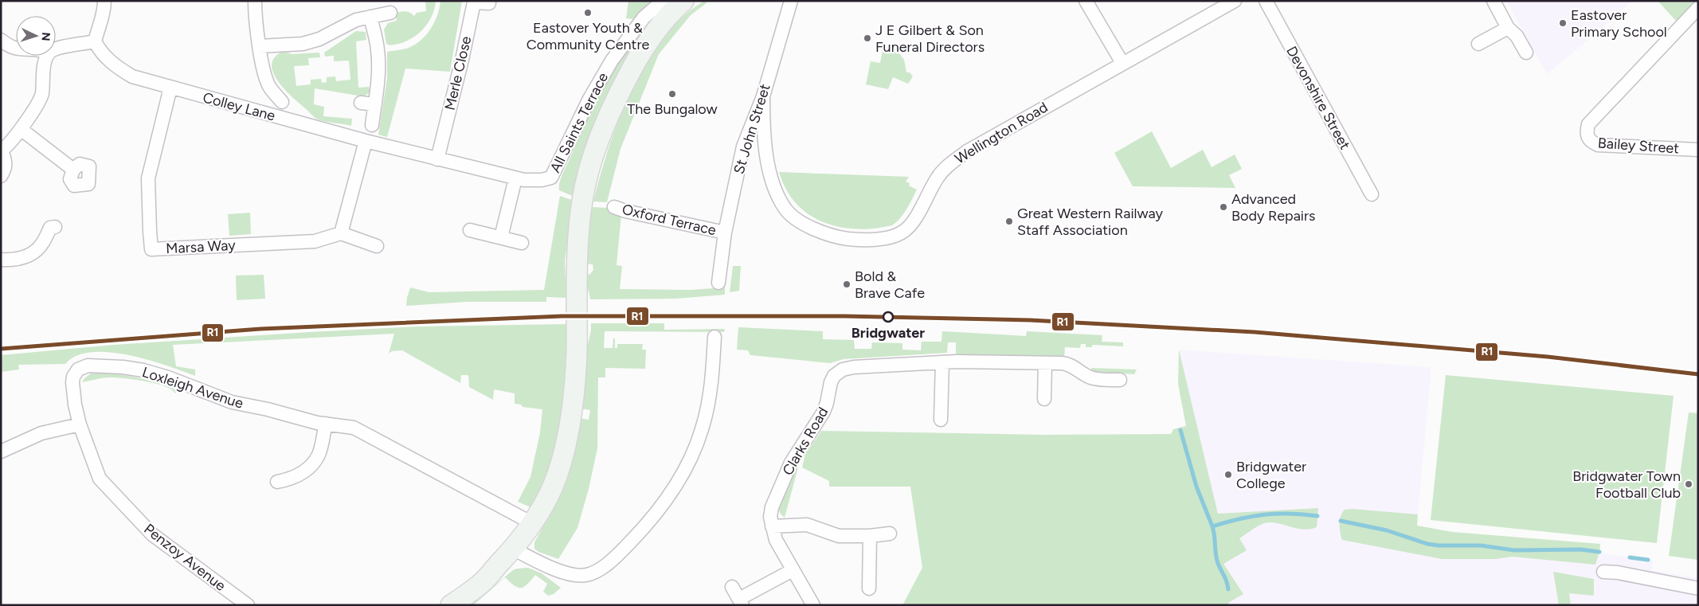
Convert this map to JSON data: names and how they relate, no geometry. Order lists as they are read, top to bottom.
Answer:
{
  "streets": {
    "street": [
      "Merle Close",
      "Devonshire Street",
      "Colley Lane",
      "All Saints Terrace",
      "St John Street",
      "Wellington Road",
      "Bailey Street",
      "Oxford Terrace",
      "Marsa Way",
      "Loxleigh Avenue",
      "Clarks Road",
      "Penzoy Avenue"
    ]
  },
  "crossings": [
    ["Merle Close", "Colley Lane"],
    ["Merle Close", "All Saints Terrace"],
    ["Colley Lane", "All Saints Terrace"],
    ["Colley Lane", "Marsa Way"],
    ["St John Street", "Wellington Road"],
    ["St John Street", "Oxford Terrace"],
    ["Loxleigh Avenue", "Penzoy Avenue"]
  ],
  "places": [
    "Eastover Youth & Community Centre",
    "Eastover Primary School",
    "J E Gilbert & Son Funeral Directors",
    "The Bungalow",
    "Advanced Body Repairs",
    "Great Western Railway Staff Association",
    "Bold & Brave Cafe",
    "Bridgwater",
    "Bridgwater College",
    "Bridgwater Town Football Club"
  ],
  "lines": ["transit line R1"],
  "north": "right"
}
